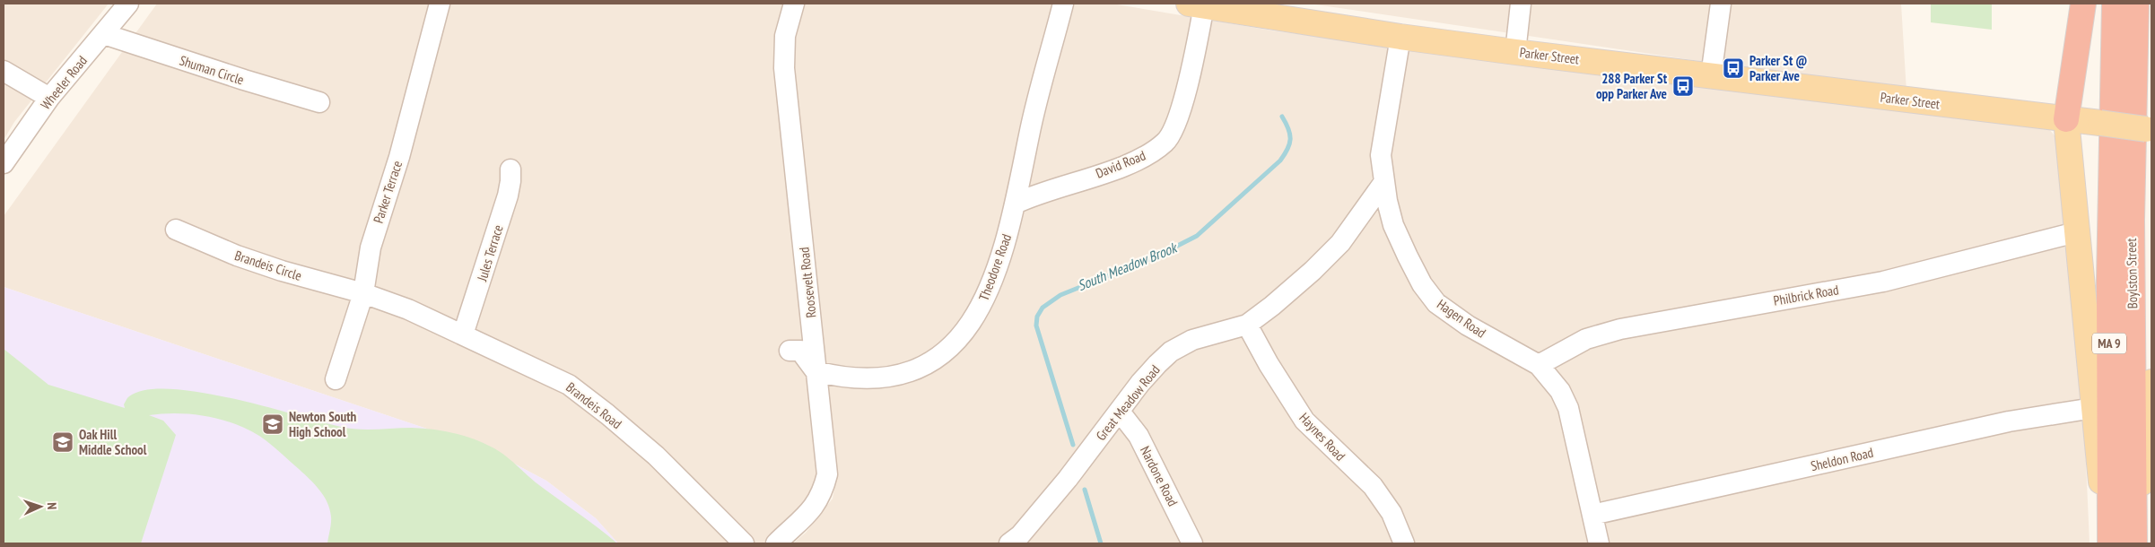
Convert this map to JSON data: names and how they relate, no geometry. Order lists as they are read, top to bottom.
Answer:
{
  "streets": {
    "highway": ["Boylston Street", "MA 9"],
    "main road": ["Parker Street"],
    "street": [
      "Shuman Circle",
      "Wheeler Road",
      "David Road",
      "Parker Terrace",
      "Jules Terrace",
      "Brandeis Circle",
      "Theodore Road",
      "Roosevelt Road",
      "Philbrick Road",
      "Hagen Road",
      "Great Meadow Road",
      "Brandeis Road",
      "Haynes Road",
      "Sheldon Road",
      "Nardone Road"
    ]
  },
  "crossings": [
    ["Parker Street", "David Road"],
    ["Parker Street", "Boylston Street"],
    ["Parker Street", "Hagen Road"],
    ["Shuman Circle", "Wheeler Road"],
    ["David Road", "Theodore Road"],
    ["Parker Terrace", "Brandeis Circle"],
    ["Parker Terrace", "Brandeis Road"],
    ["Jules Terrace", "Brandeis Road"],
    ["Brandeis Circle", "Brandeis Road"],
    ["Theodore Road", "Roosevelt Road"],
    ["Boylston Street", "Philbrick Road"],
    ["Boylston Street", "Sheldon Road"],
    ["Philbrick Road", "Hagen Road"],
    ["Hagen Road", "Great Meadow Road"],
    ["Hagen Road", "Sheldon Road"],
    ["Great Meadow Road", "Haynes Road"],
    ["Great Meadow Road", "Nardone Road"]
  ],
  "water": ["South Meadow Brook"],
  "places": {
    "bus stop": ["Parker St @ Parker Ave", "288 Parker St opp Parker Ave"],
    "school or university": ["Newton South High School", "Oak Hill Middle School"]
  },
  "north": "right"
}
